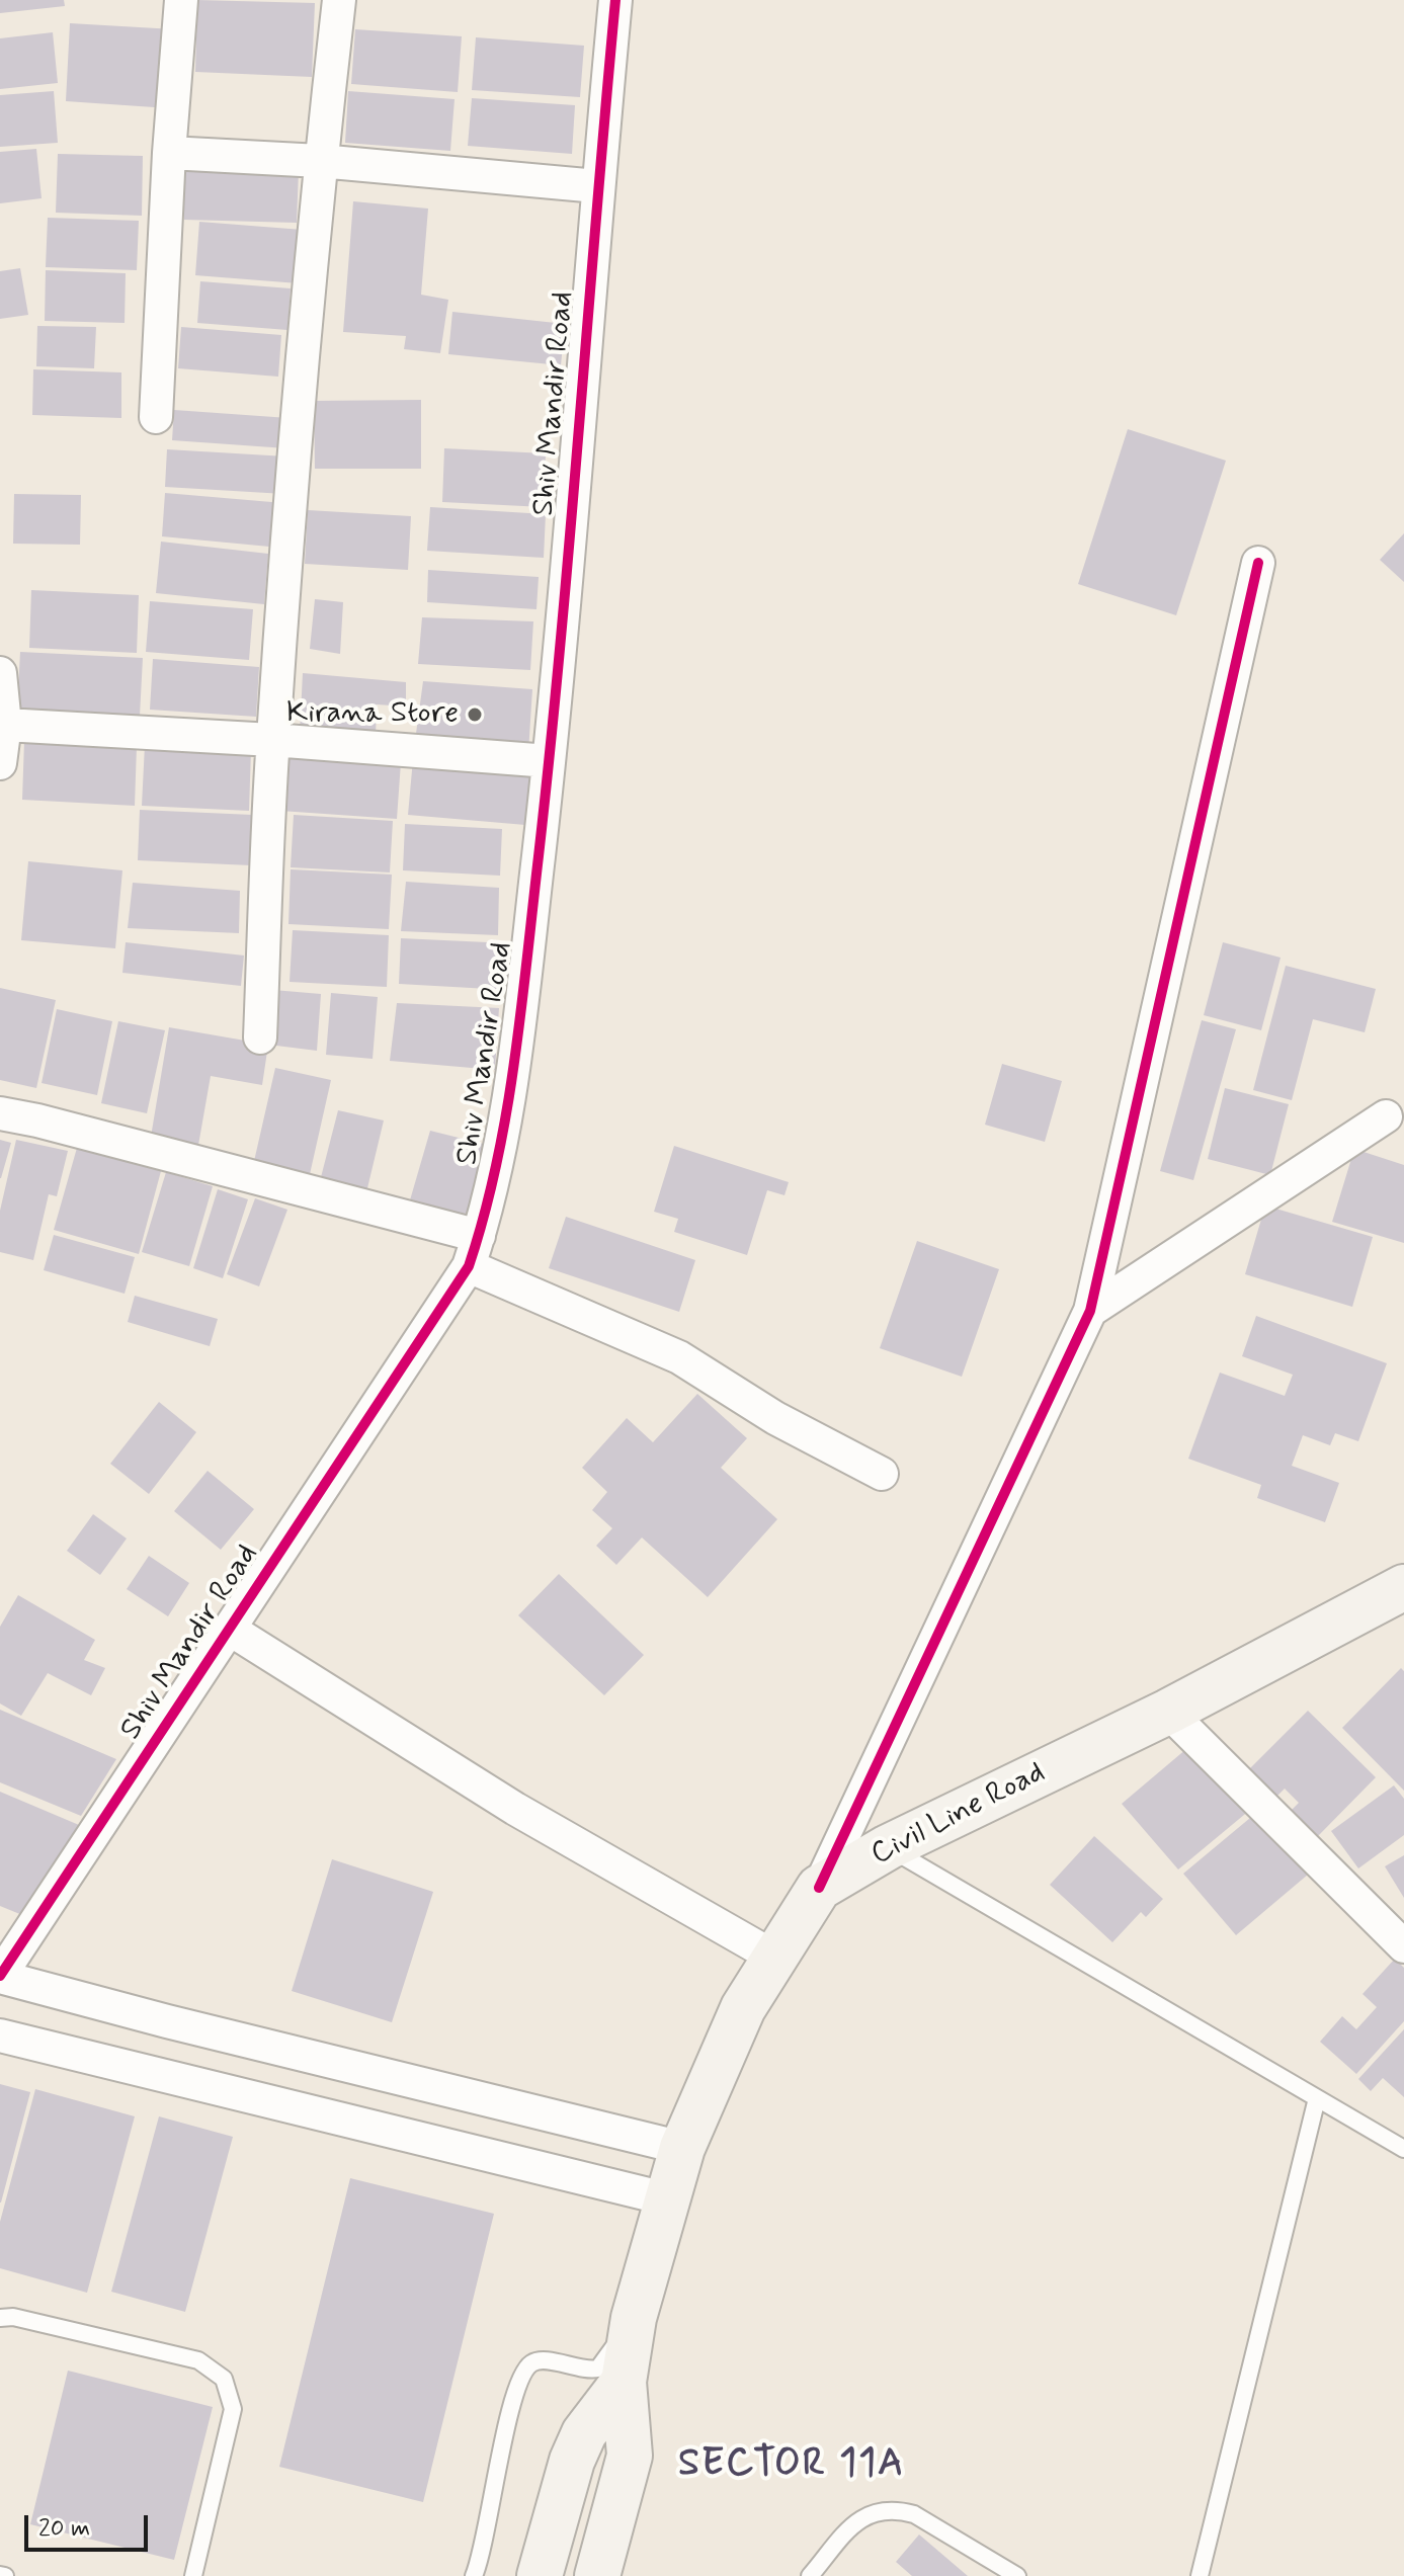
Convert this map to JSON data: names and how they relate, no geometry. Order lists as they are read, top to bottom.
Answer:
{
  "streets": {
    "street": ["Shiv Mandir Road", "Civil Line Road"]
  },
  "districts": ["SECTOR 11A"],
  "places": ["Kirana Store"],
  "scale_bar": "20 m"
}
